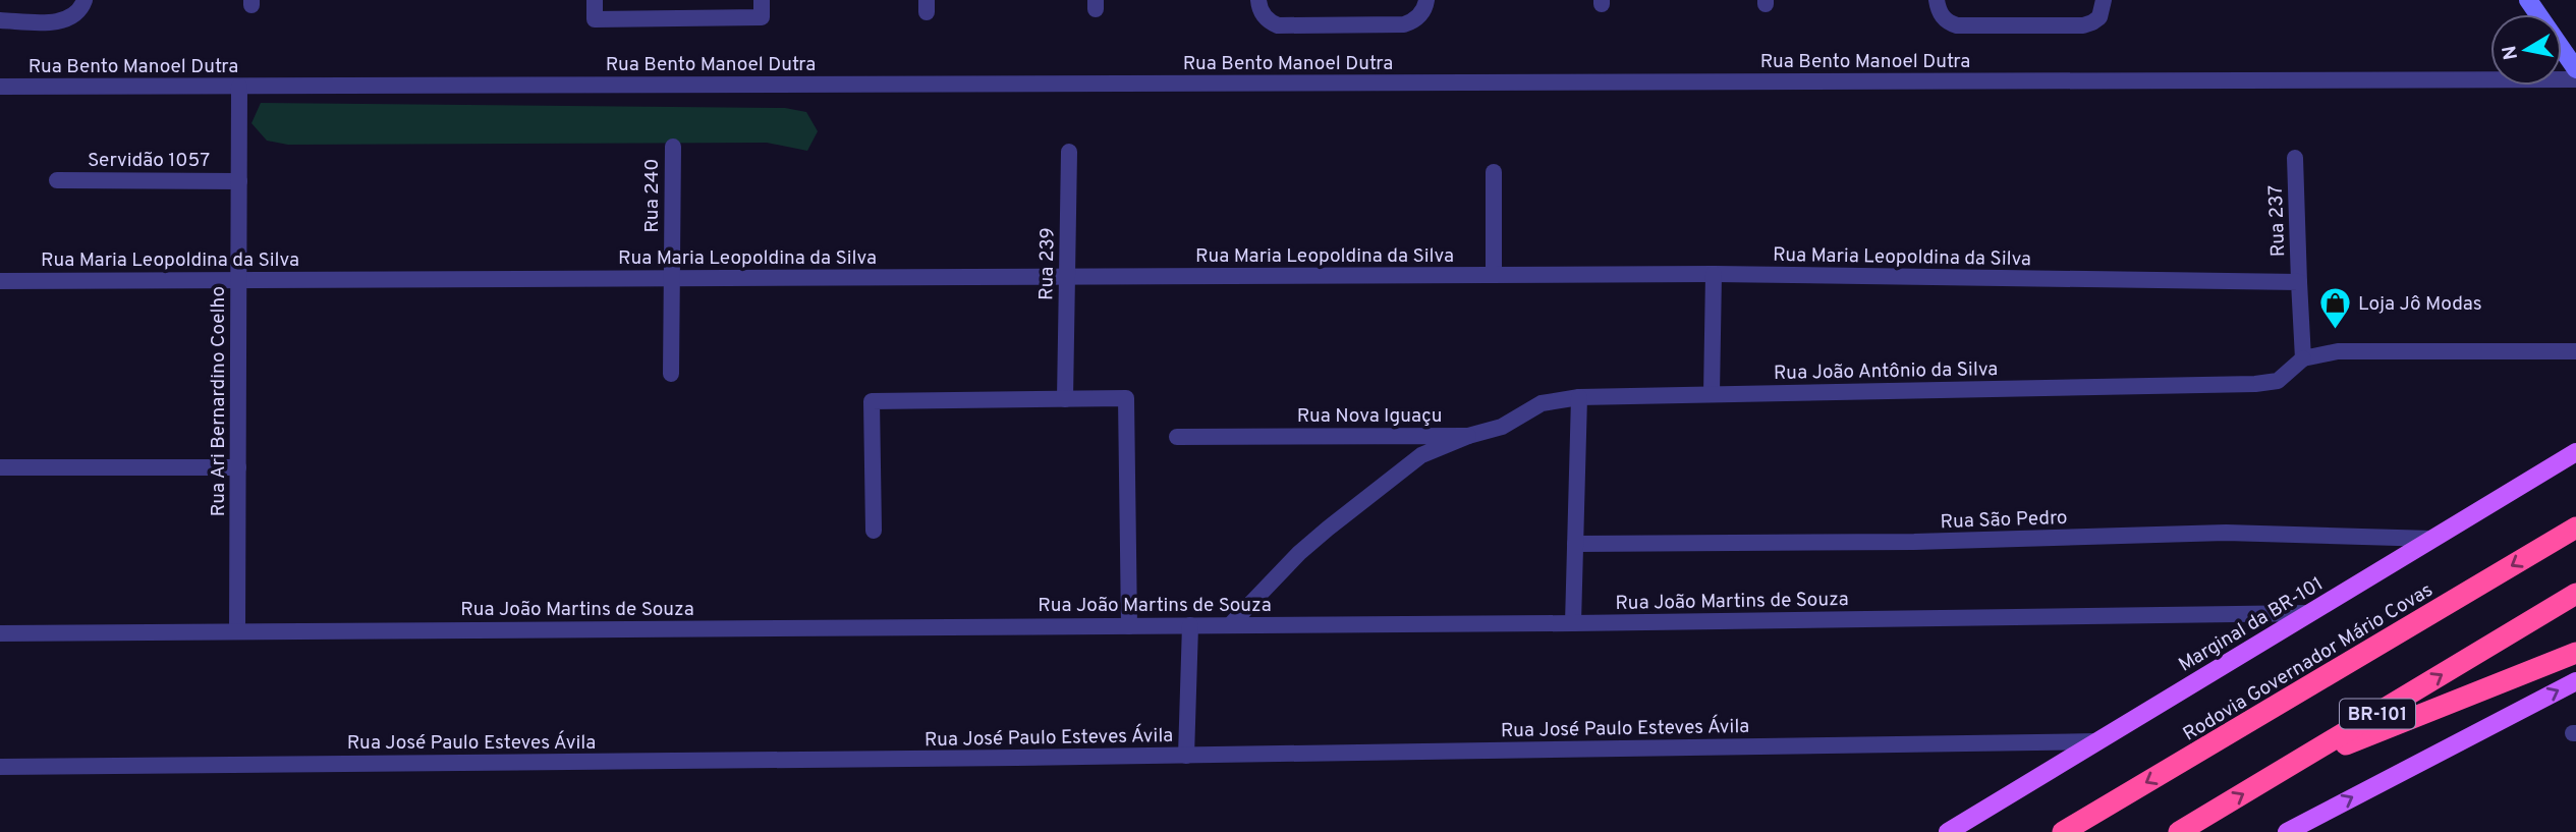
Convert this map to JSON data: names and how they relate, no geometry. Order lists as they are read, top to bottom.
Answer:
{
  "streets": {
    "highway": ["Rodovia Governador Mário Covas", "BR-101"],
    "main road": ["Marginal da BR-101"],
    "street": [
      "Rua Bento Manoel Dutra",
      "Servidão 1057",
      "Rua 240",
      "Rua 237",
      "Rua Maria Leopoldina da Silva",
      "Rua 239",
      "Rua João Antônio da Silva",
      "Rua Ari Bernardino Coelho",
      "Rua Nova Iguaçu",
      "Rua São Pedro",
      "Rua João Martins de Souza",
      "Rua José Paulo Esteves Ávila"
    ]
  },
  "crossings": [
    ["Rua Bento Manoel Dutra", "Rua Ari Bernardino Coelho"],
    ["Servidão 1057", "Rua Ari Bernardino Coelho"],
    ["Rua 240", "Rua Maria Leopoldina da Silva"],
    ["Rua 237", "Rua Maria Leopoldina da Silva"],
    ["Rua Maria Leopoldina da Silva", "Rua 239"],
    ["Rua Maria Leopoldina da Silva", "Rua Ari Bernardino Coelho"],
    ["Rua João Antônio da Silva", "Rua Nova Iguaçu"],
    ["Rua Ari Bernardino Coelho", "Rua João Martins de Souza"],
    ["Rua Nova Iguaçu", "Rua João Martins de Souza"],
    ["Rua São Pedro", "Marginal da BR-101"],
    ["Rua João Martins de Souza", "Marginal da BR-101"],
    ["Marginal da BR-101", "Rua José Paulo Esteves Ávila"]
  ],
  "places": {
    "shop": ["Loja Jô Modas"]
  },
  "north": "left"
}
